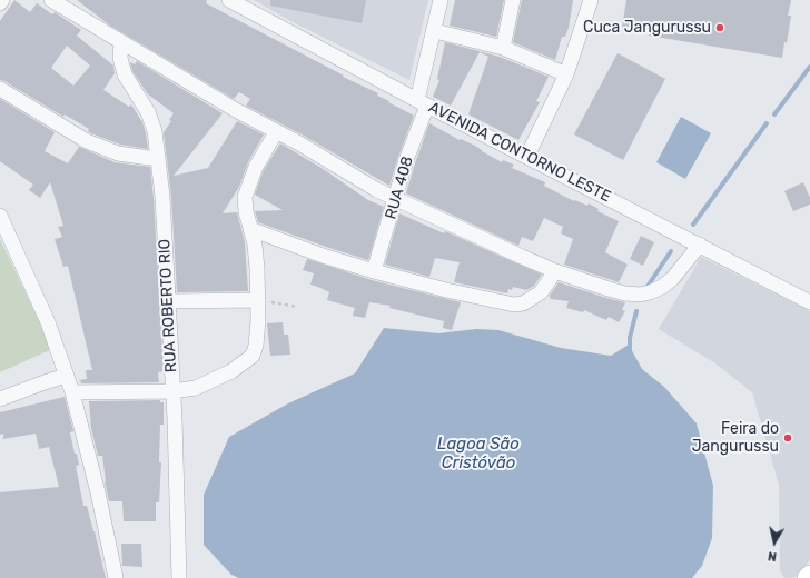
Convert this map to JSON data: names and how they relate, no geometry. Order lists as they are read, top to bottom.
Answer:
{
  "streets": {
    "street": ["AVENIDA CONTORNO LESTE", "RUA 408", "RUA ROBERTO RIO"]
  },
  "crossings": [
    ["AVENIDA CONTORNO LESTE", "RUA 408"]
  ],
  "water": ["Lagoa São Cristóvão"],
  "places": ["Cuca Jangurussu", "Feira do Jangurussu"],
  "north": "bottom"
}
